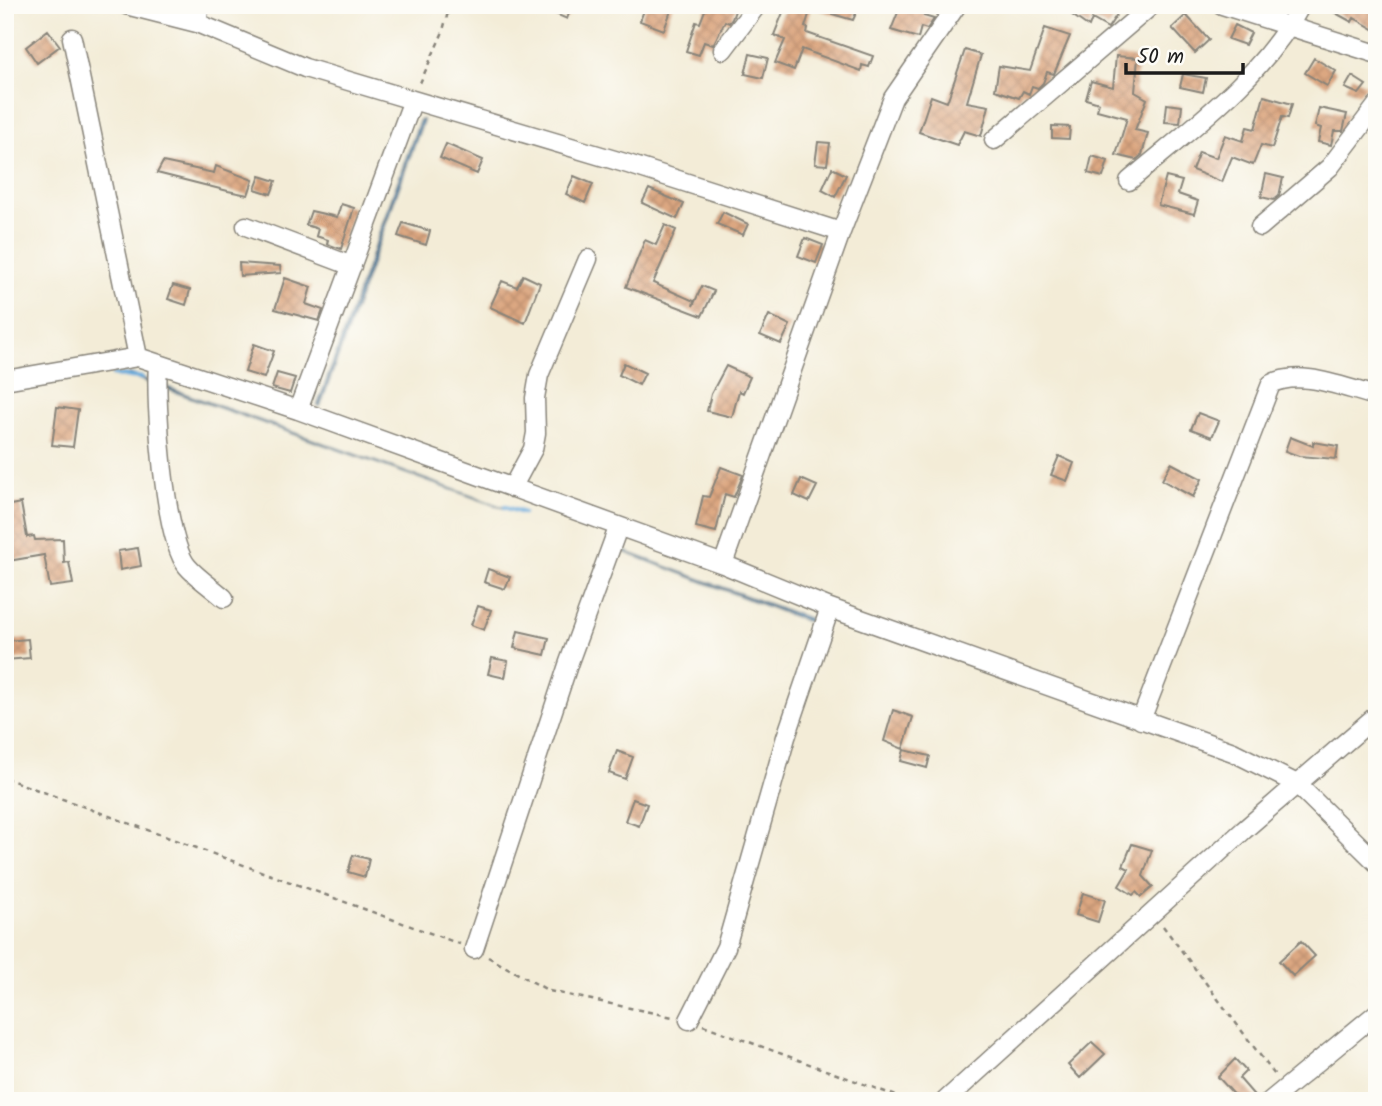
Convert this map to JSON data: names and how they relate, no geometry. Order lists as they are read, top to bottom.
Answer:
{
  "scale_bar": "50 m"
}
